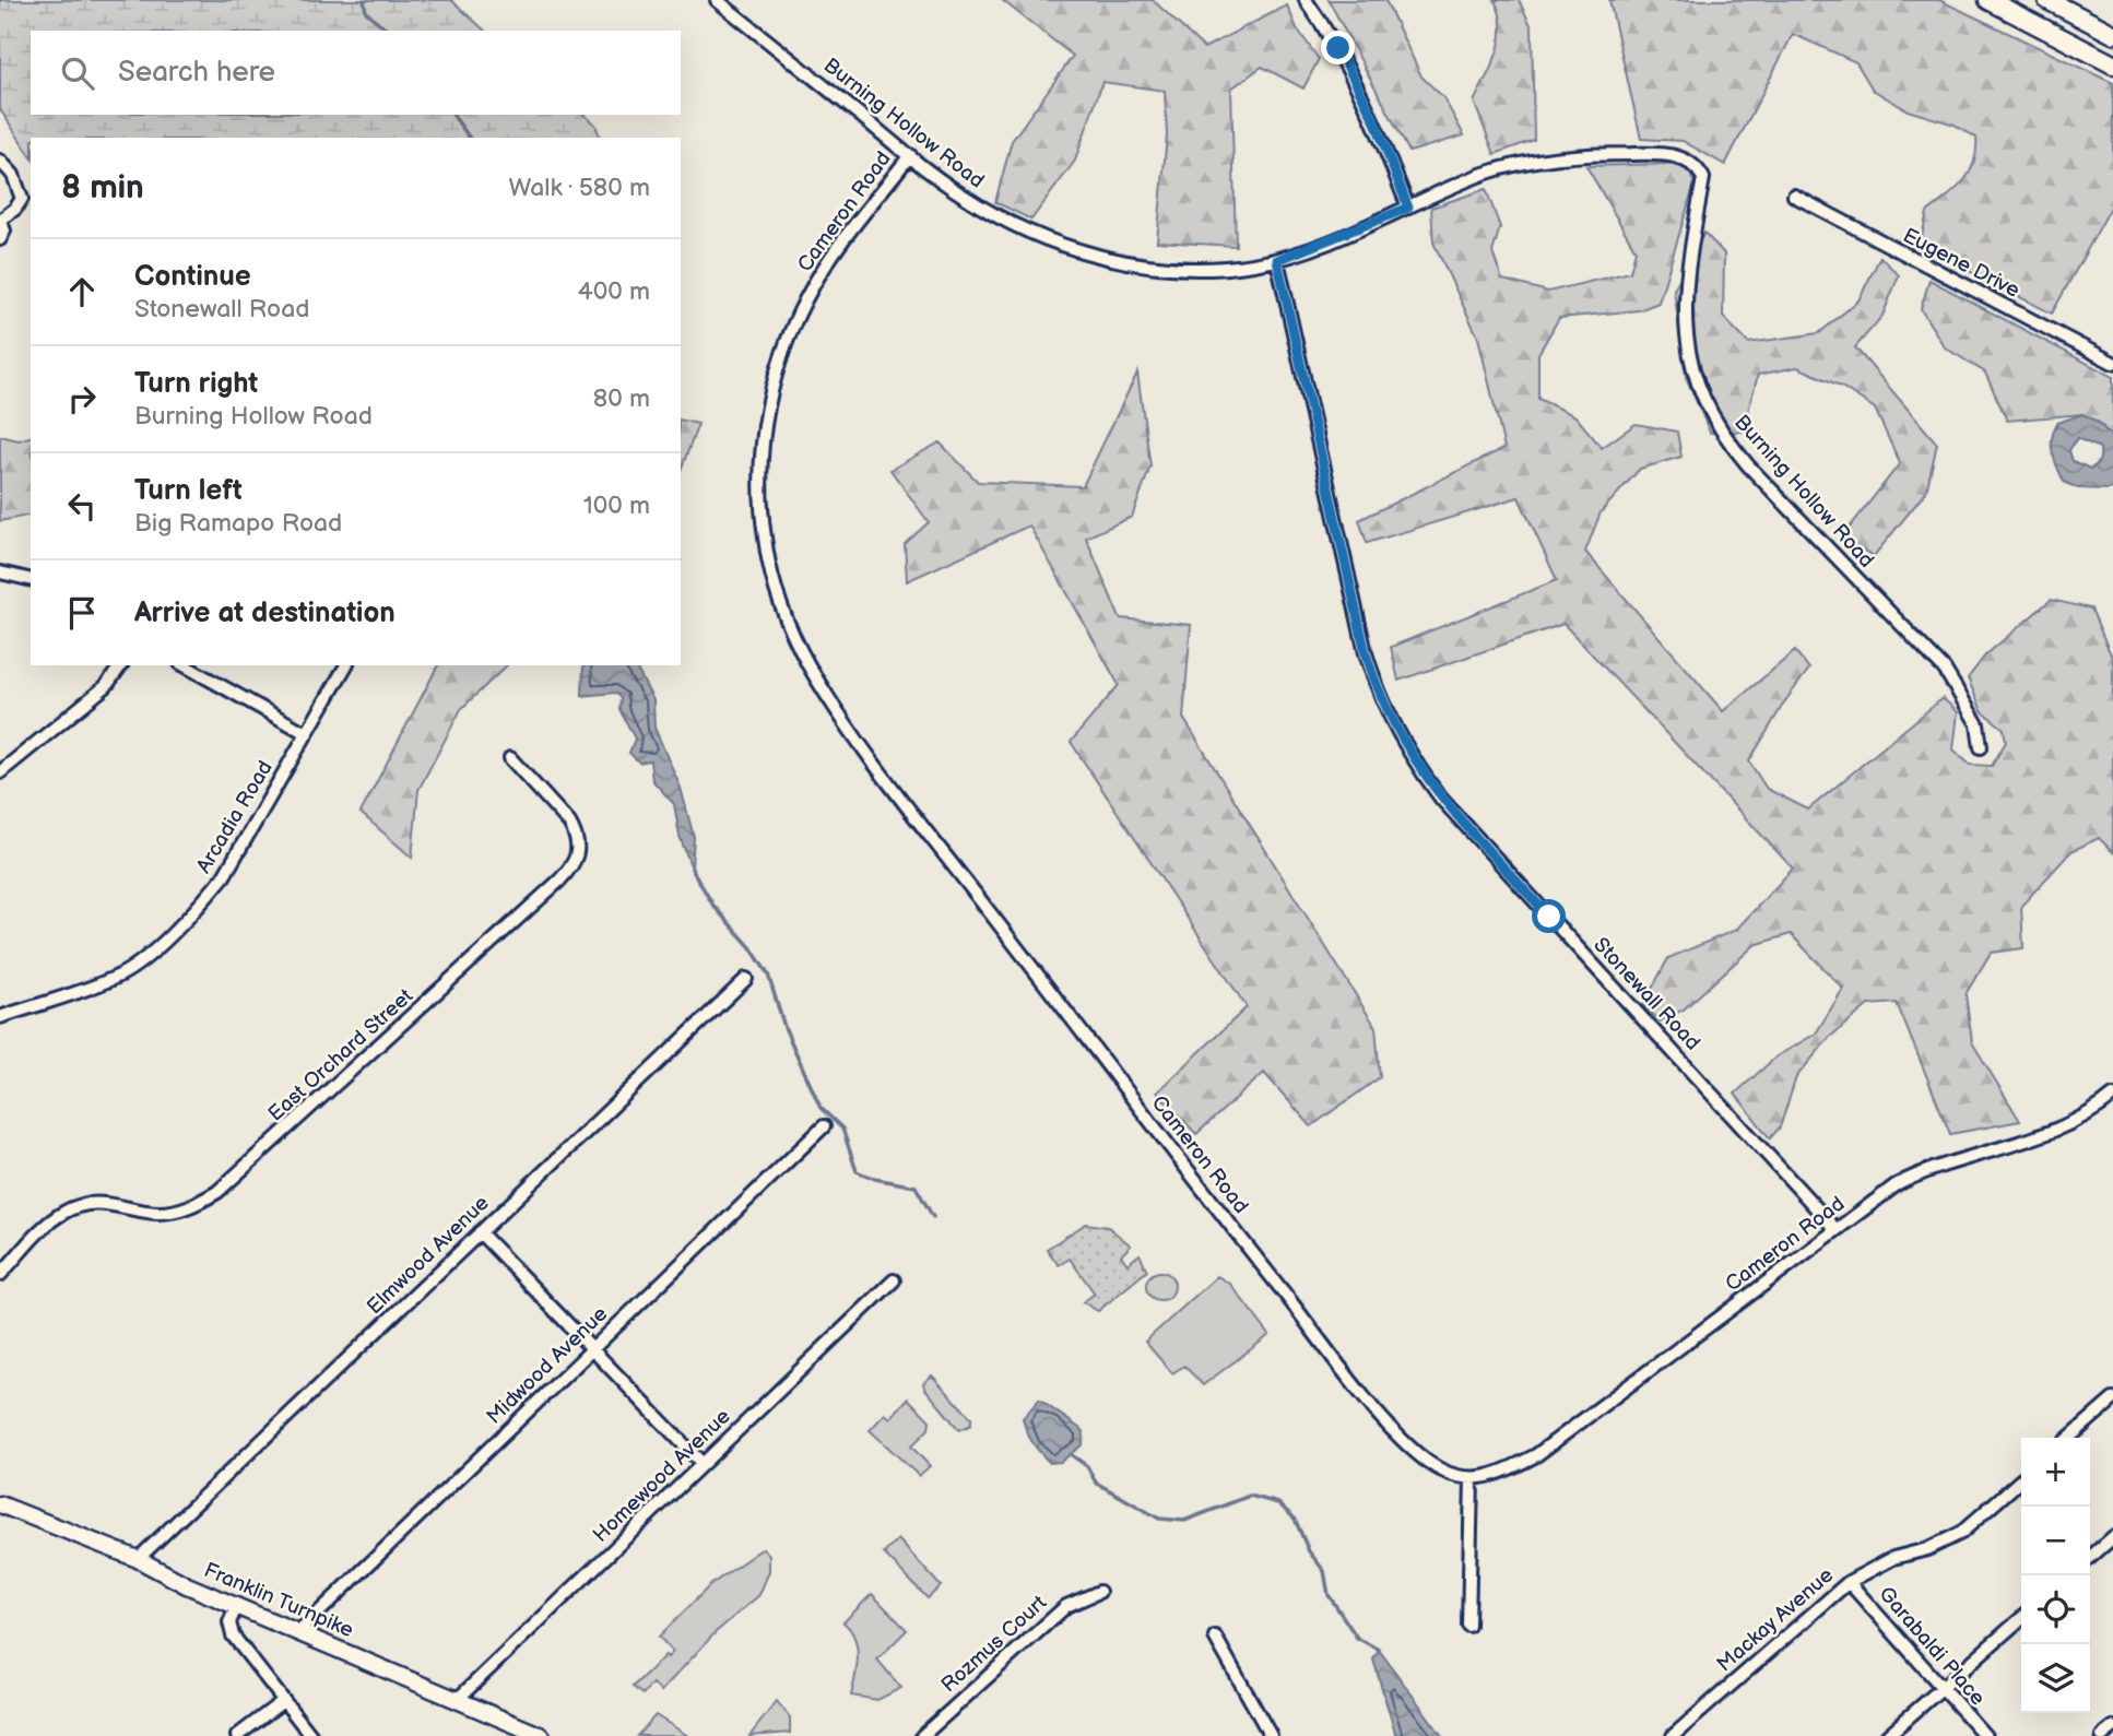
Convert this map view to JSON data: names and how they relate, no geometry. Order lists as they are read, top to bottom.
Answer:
{
  "streets": {
    "main road": ["Franklin Turnpike"],
    "street": [
      "Burning Hollow Road",
      "Cameron Road",
      "Eugene Drive",
      "Arcadia Road",
      "Stonewall Road",
      "East Orchard Street",
      "Elmwood Avenue",
      "Midwood Avenue",
      "Homewood Avenue",
      "Mackay Avenue",
      "Rozmus Court",
      "Garabaldi Place"
    ]
  },
  "crossings": [
    ["Burning Hollow Road", "Cameron Road"],
    ["Burning Hollow Road", "Stonewall Road"],
    ["Cameron Road", "Stonewall Road"],
    ["Elmwood Avenue", "Franklin Turnpike"],
    ["Midwood Avenue", "Franklin Turnpike"],
    ["Homewood Avenue", "Franklin Turnpike"],
    ["Mackay Avenue", "Garabaldi Place"]
  ],
  "page": {
    "search": "Search here",
    "heading": ["8 min", "Walk · 580 m"],
    "list": [
      ["Continue", "Stonewall Road", "400 m"],
      ["Turn right", "Burning Hollow Road", "80 m"],
      ["Turn left", "Big Ramapo Road", "100 m"],
      "Arrive at destination"
    ],
    "map_buttons": ["+", "−"]
  }
}
